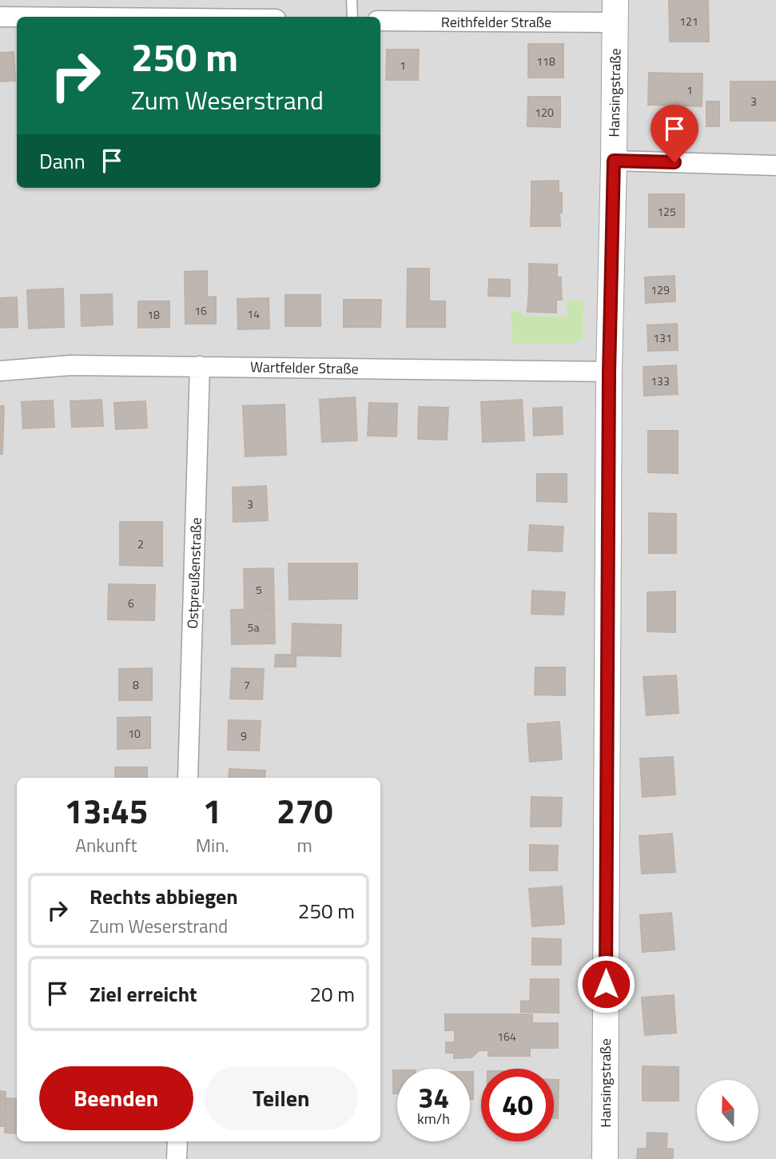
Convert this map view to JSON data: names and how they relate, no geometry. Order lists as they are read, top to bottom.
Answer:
{
  "streets": {
    "street": [
      "Reithfelder Straße",
      "Hansingstraße",
      "Wartfelder Straße",
      "Ostpreußenstraße"
    ]
  },
  "crossings": [
    ["Reithfelder Straße", "Hansingstraße"],
    ["Hansingstraße", "Wartfelder Straße"],
    ["Wartfelder Straße", "Ostpreußenstraße"]
  ],
  "house_numbers": [
    "121",
    "118",
    "1",
    "1",
    "3",
    "120",
    "125",
    "129",
    "16",
    "14",
    "18",
    "131",
    "133",
    "3",
    "2",
    "5",
    "6",
    "5a",
    "8",
    "7",
    "10",
    "9",
    "164"
  ],
  "north": "top",
  "page": {
    "turn": ["250 m", "Zum Weserstrand"],
    "then": "Dann",
    "eta": [
      "13:45",
      "Ankunft",
      "1",
      "Min.",
      "270",
      "m"
    ],
    "list": [
      {
        "name": "Rechts abbiegen",
        "note": "Zum Weserstrand",
        "value": "250 m"
      },
      {
        "name": "Ziel erreicht",
        "value": "20 m"
      }
    ],
    "buttons": ["Beenden", "Teilen"],
    "speed": "34 km/h",
    "limit": "40"
  }
}
